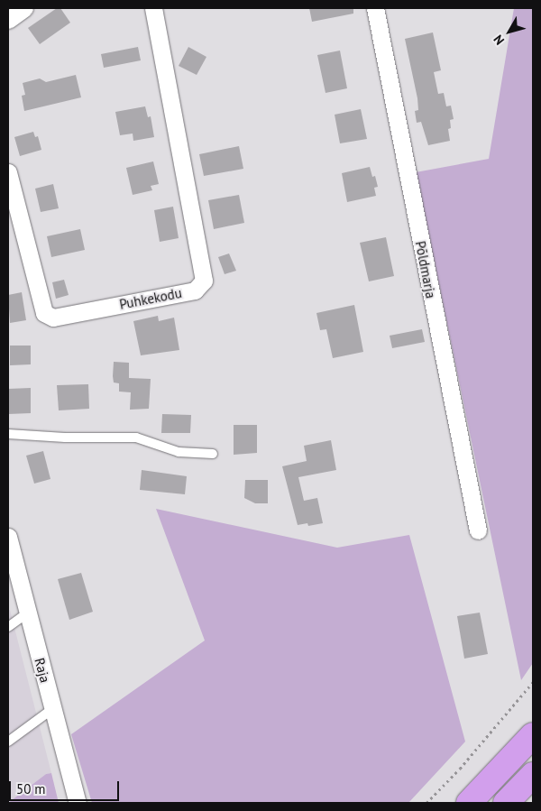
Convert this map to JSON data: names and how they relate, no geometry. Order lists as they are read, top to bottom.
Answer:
{
  "streets": {
    "street": ["Põldmarja", "Puhkekodu", "Raja"]
  },
  "scale_bar": "50 m",
  "north": "bottom left"
}
